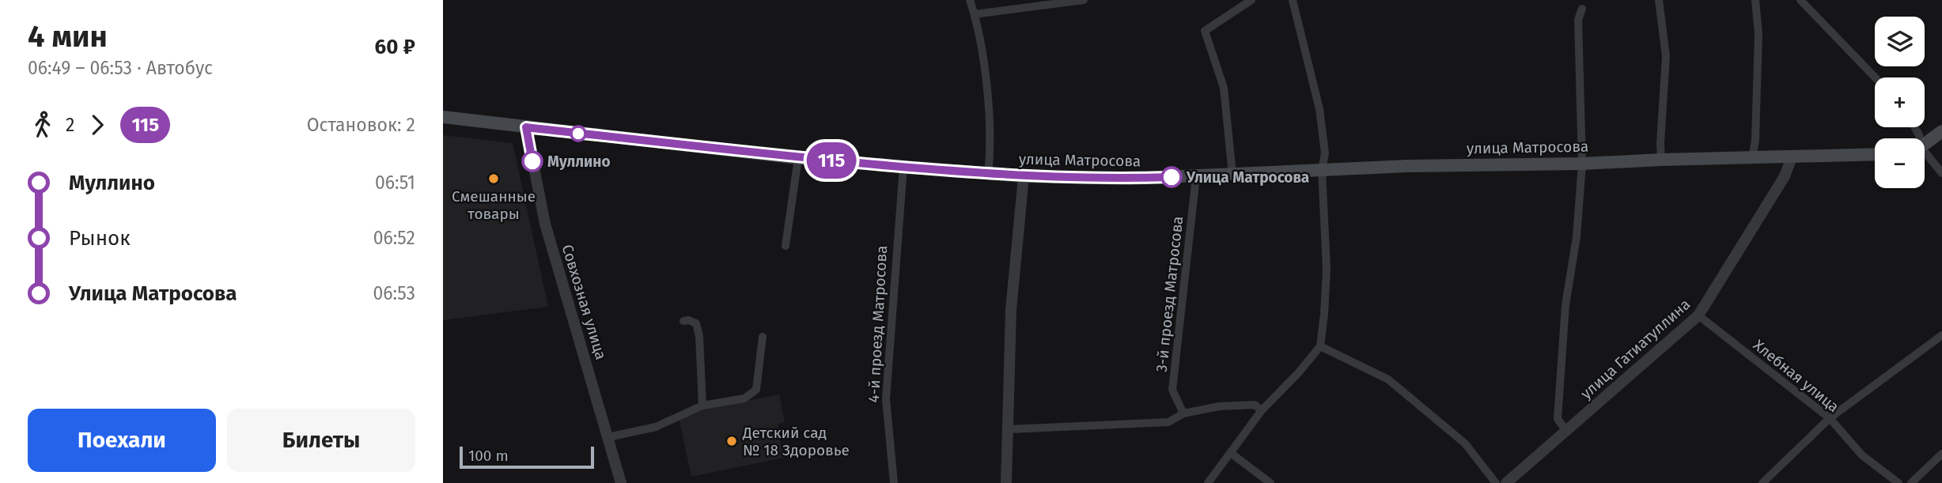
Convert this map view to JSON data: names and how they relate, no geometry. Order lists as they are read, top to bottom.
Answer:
{
  "streets": {
    "main road": ["улица Матросова"],
    "street": [
      "3-й проезд Матросова",
      "Совхозная улица",
      "4-й проезд Матросова",
      "улица Гатиатуллина",
      "Хлебная улица"
    ]
  },
  "crossings": [
    ["улица Матросова", "3-й проезд Матросова"],
    ["улица Матросова", "Совхозная улица"],
    ["улица Матросова", "4-й проезд Матросова"],
    ["улица Матросова", "улица Гатиатуллина"],
    ["улица Гатиатуллина", "Хлебная улица"]
  ],
  "places": [
    "Муллино",
    "Улица Матросова",
    "Смешанные товары",
    "Детский сад № 18 Здоровье"
  ],
  "lines": ["bus line 115"],
  "scale_bar": "100 m",
  "page": {
    "heading": ["4 мин", "06:49 – 06:53 · Автобус", "60 ₽"],
    "on_map": "115",
    "map_buttons": ["+", "−"],
    "legs": ["2", "115", "Остановок: 2"],
    "list": [
      {
        "name": "Муллино",
        "value": "06:51"
      },
      {
        "name": "Рынок",
        "value": "06:52"
      },
      {
        "name": "Улица Матросова",
        "value": "06:53"
      }
    ],
    "buttons": ["Поехали", "Билеты"],
    "scale": "100 m"
  }
}
